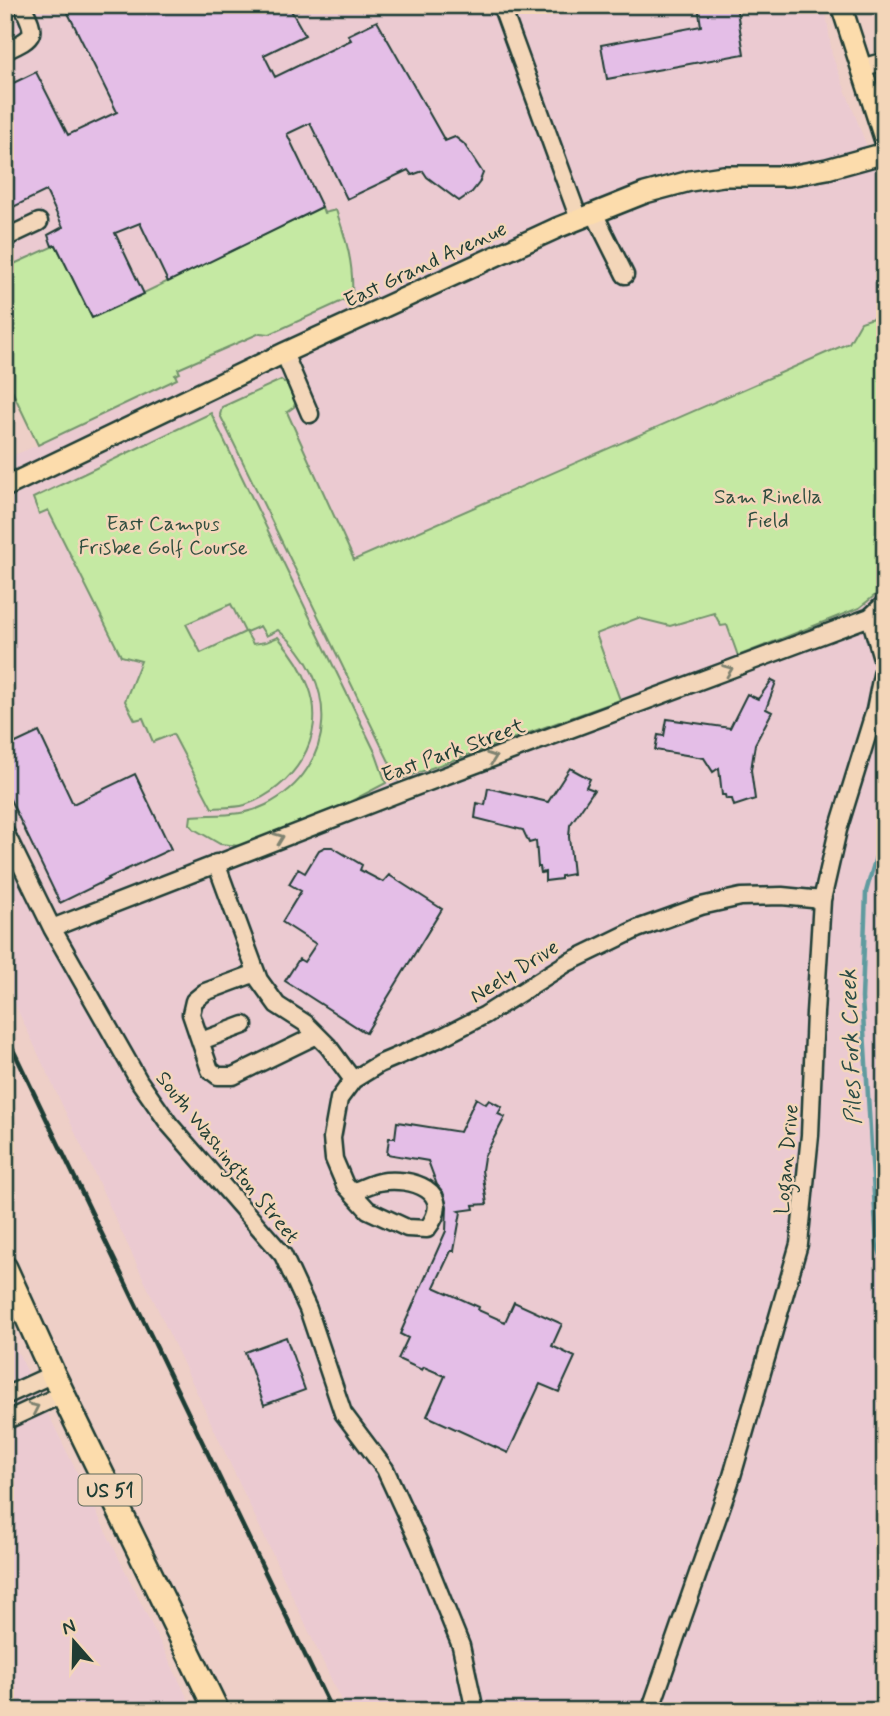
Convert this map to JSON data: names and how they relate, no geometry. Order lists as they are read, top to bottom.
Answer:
{
  "streets": {
    "highway": ["US 51"],
    "main road": ["East Grand Avenue"],
    "street": [
      "East Park Street",
      "Neely Drive",
      "South Washington Street",
      "Logan Drive"
    ]
  },
  "crossings": [
    ["East Park Street", "South Washington Street"],
    ["East Park Street", "Logan Drive"],
    ["Neely Drive", "Logan Drive"]
  ],
  "one_way": ["East Park Street"],
  "water": ["Piles Fork Creek"],
  "parks": ["Sam Rinella Field", "East Campus Frisbee Golf Course"],
  "north": "top"
}
